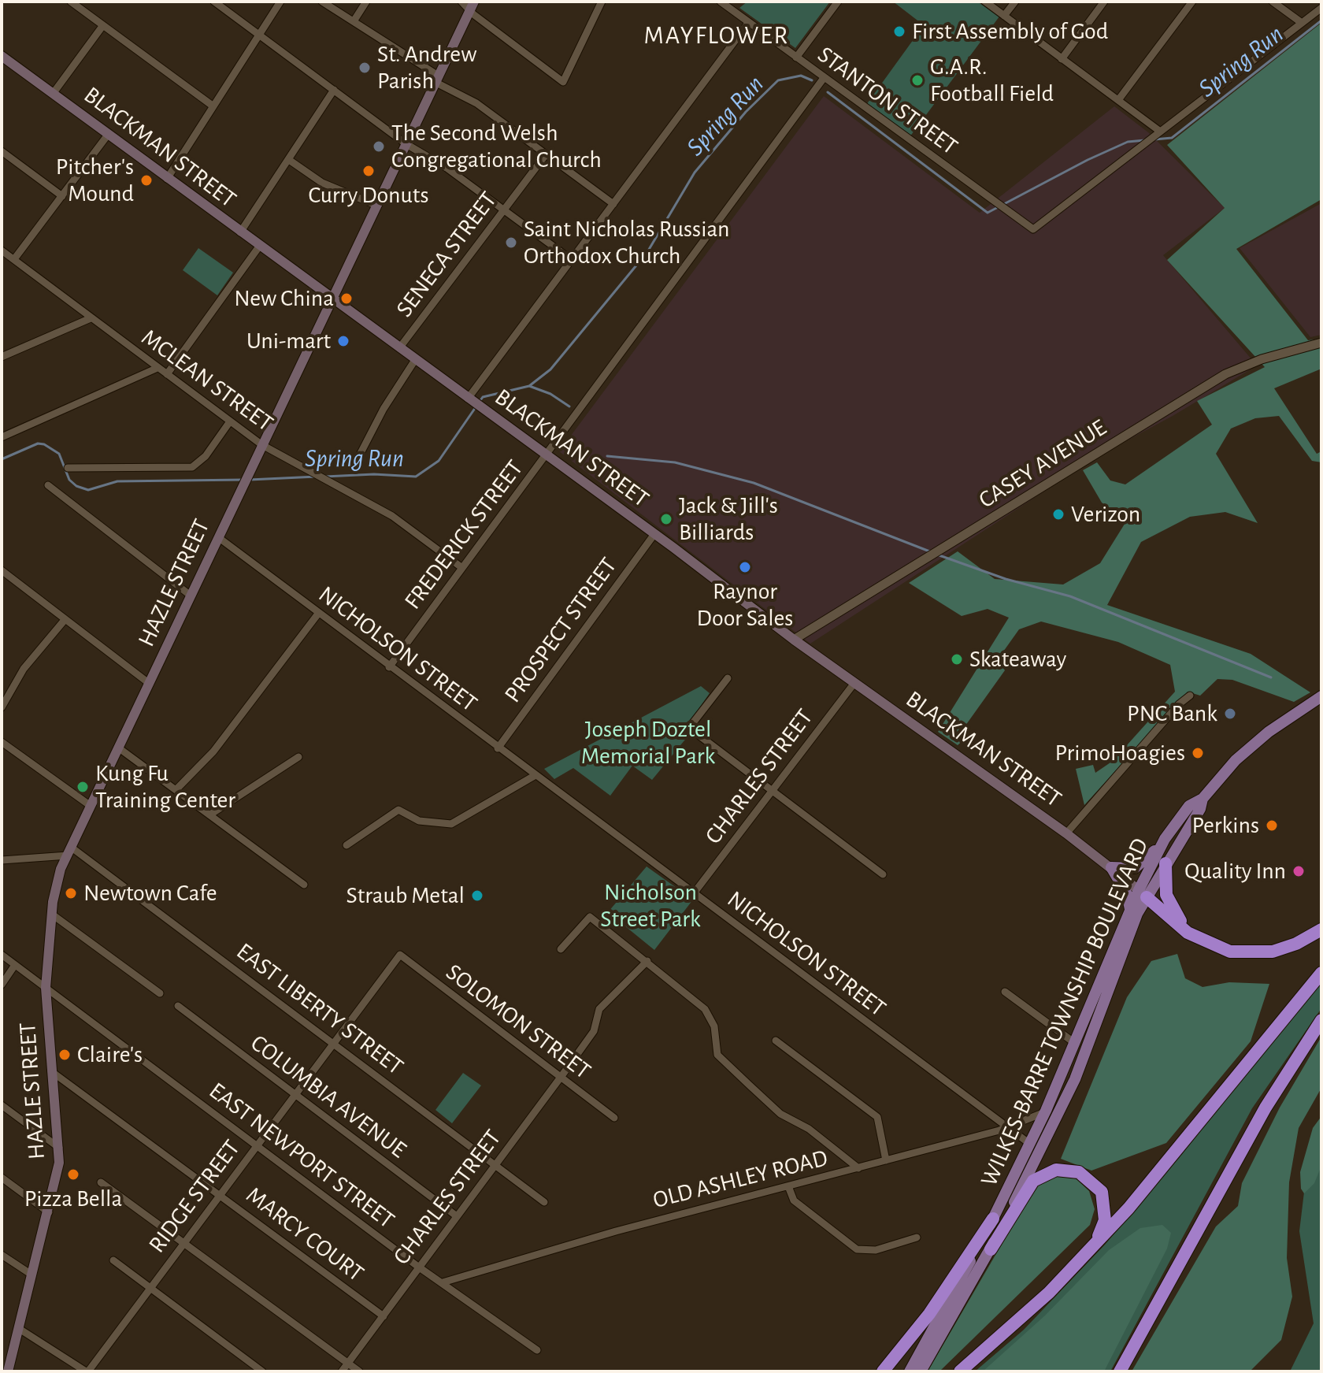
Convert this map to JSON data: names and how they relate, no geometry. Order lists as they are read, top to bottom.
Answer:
{
  "streets": {
    "main road": ["BLACKMAN STREET", "HAZLE STREET", "WILKES-BARRE TOWNSHIP BOULEVARD"],
    "street": [
      "STANTON STREET",
      "SENECA STREET",
      "MCLEAN STREET",
      "CASEY AVENUE",
      "FREDERICK STREET",
      "PROSPECT STREET",
      "NICHOLSON STREET",
      "CHARLES STREET",
      "EAST LIBERTY STREET",
      "SOLOMON STREET",
      "COLUMBIA AVENUE",
      "EAST NEWPORT STREET",
      "OLD ASHLEY ROAD",
      "RIDGE STREET",
      "MARCY COURT"
    ]
  },
  "crossings": [
    ["STANTON STREET", "FREDERICK STREET"],
    ["BLACKMAN STREET", "SENECA STREET"],
    ["BLACKMAN STREET", "CASEY AVENUE"],
    ["BLACKMAN STREET", "FREDERICK STREET"],
    ["BLACKMAN STREET", "HAZLE STREET"],
    ["BLACKMAN STREET", "PROSPECT STREET"],
    ["BLACKMAN STREET", "CHARLES STREET"],
    ["BLACKMAN STREET", "WILKES-BARRE TOWNSHIP BOULEVARD"],
    ["MCLEAN STREET", "FREDERICK STREET"],
    ["MCLEAN STREET", "HAZLE STREET"],
    ["FREDERICK STREET", "NICHOLSON STREET"],
    ["HAZLE STREET", "NICHOLSON STREET"],
    ["HAZLE STREET", "EAST LIBERTY STREET"],
    ["HAZLE STREET", "EAST NEWPORT STREET"],
    ["HAZLE STREET", "MARCY COURT"],
    ["PROSPECT STREET", "NICHOLSON STREET"],
    ["NICHOLSON STREET", "CHARLES STREET"],
    ["NICHOLSON STREET", "WILKES-BARRE TOWNSHIP BOULEVARD"],
    ["NICHOLSON STREET", "OLD ASHLEY ROAD"],
    ["CHARLES STREET", "EAST LIBERTY STREET"],
    ["CHARLES STREET", "SOLOMON STREET"],
    ["CHARLES STREET", "COLUMBIA AVENUE"],
    ["CHARLES STREET", "EAST NEWPORT STREET"],
    ["CHARLES STREET", "MARCY COURT"],
    ["EAST LIBERTY STREET", "RIDGE STREET"],
    ["WILKES-BARRE TOWNSHIP BOULEVARD", "OLD ASHLEY ROAD"],
    ["SOLOMON STREET", "RIDGE STREET"],
    ["COLUMBIA AVENUE", "RIDGE STREET"],
    ["EAST NEWPORT STREET", "OLD ASHLEY ROAD"],
    ["EAST NEWPORT STREET", "RIDGE STREET"],
    ["RIDGE STREET", "MARCY COURT"]
  ],
  "districts": ["MAYFLOWER"],
  "water": ["Spring Run"],
  "parks": ["Joseph Doztel Memorial Park", "Nicholson Street Park"],
  "places": [
    "First Assembly of God",
    "St. Andrew Parish",
    "G.A.R. Football Field",
    "The Second Welsh Congregational Church",
    "Curry Donuts",
    "Pitcher's Mound",
    "Saint Nicholas Russian Orthodox Church",
    "New China",
    "Uni-mart",
    "Verizon",
    "Jack & Jill's Billiards",
    "Raynor Door Sales",
    "Skateaway",
    "PNC Bank",
    "PrimoHoagies",
    "Kung Fu Training Center",
    "Perkins",
    "Quality Inn",
    "Newtown Cafe",
    "Straub Metal",
    "Claire's",
    "Pizza Bella"
  ]
}
